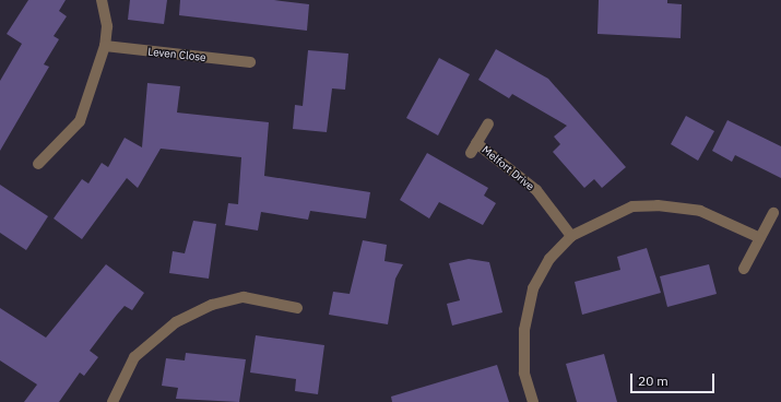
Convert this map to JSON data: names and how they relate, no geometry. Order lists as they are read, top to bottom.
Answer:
{
  "streets": {
    "street": ["Leven Close", "Melfort Drive"]
  },
  "scale_bar": "20 m"
}
